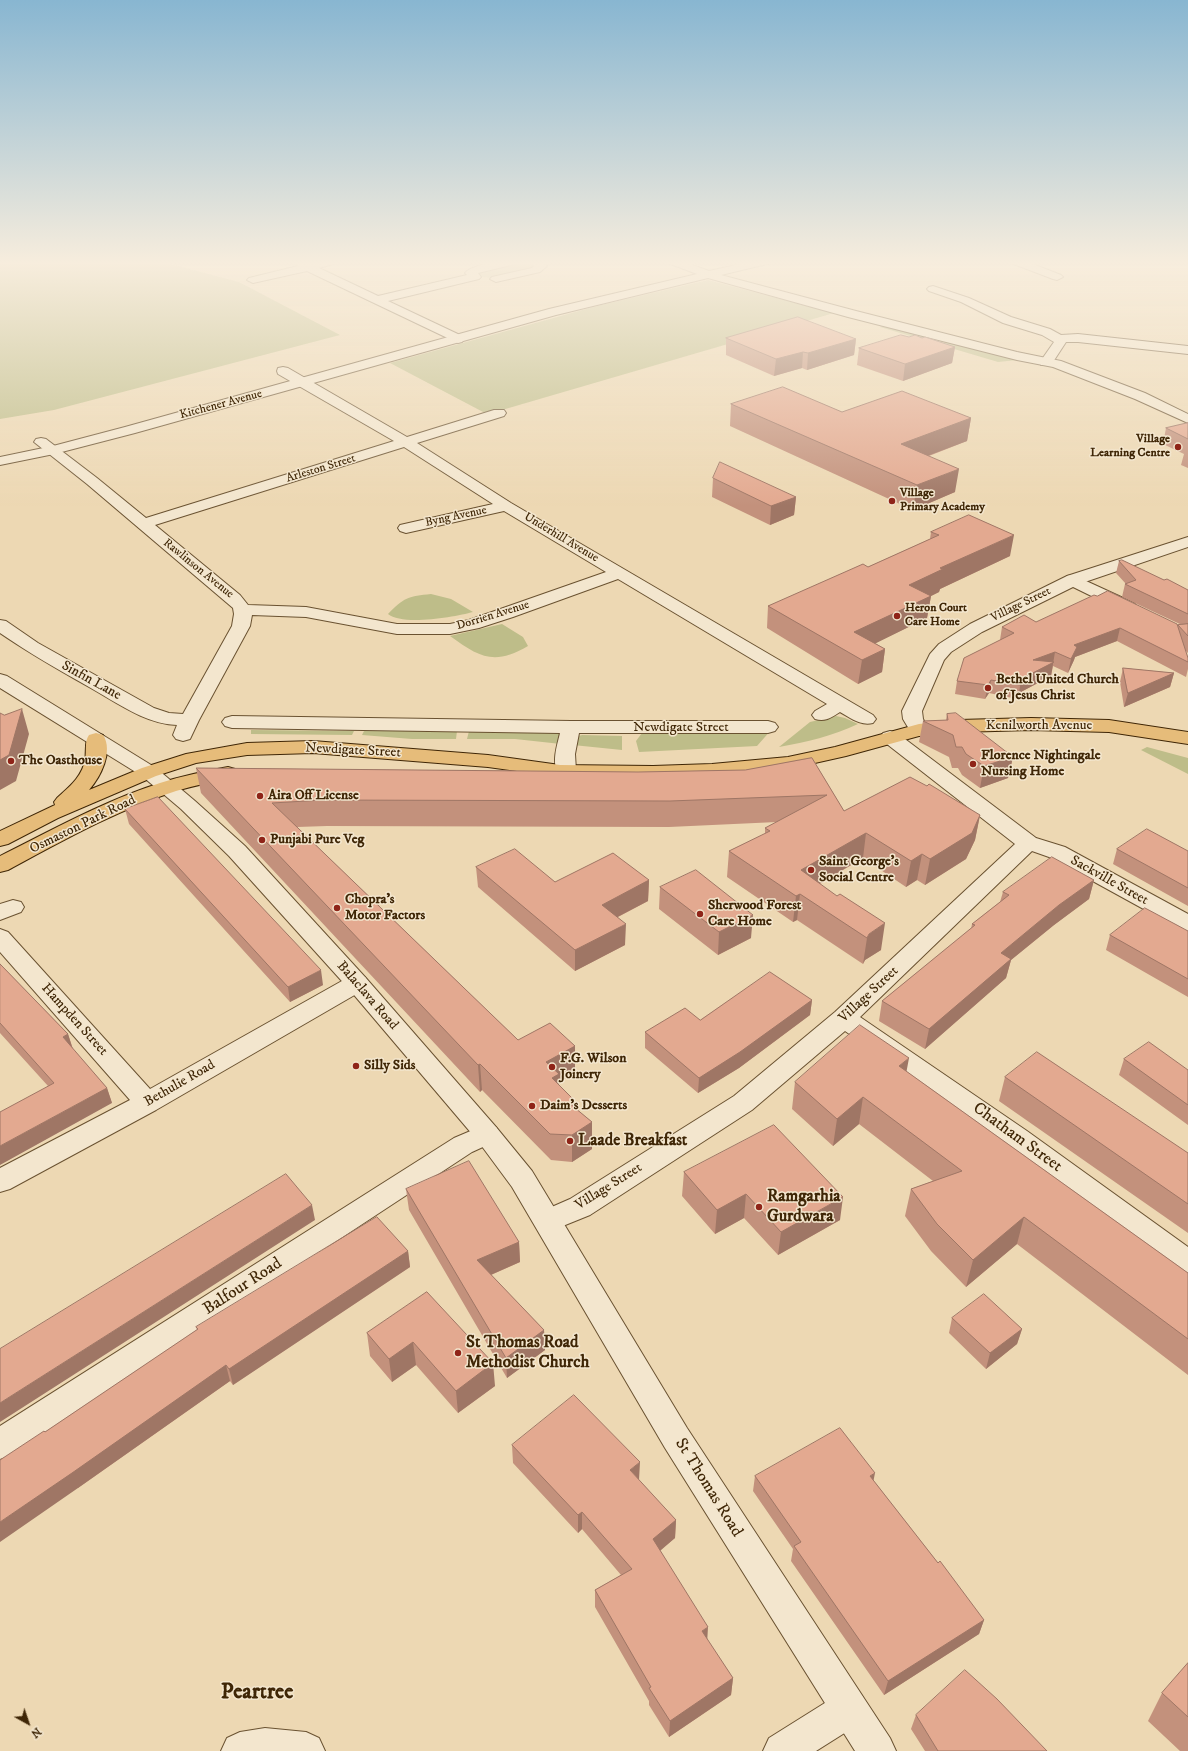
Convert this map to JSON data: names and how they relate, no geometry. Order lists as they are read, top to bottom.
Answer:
{
  "streets": {
    "highway": ["Kenilworth Avenue", "Newdigate Street", "Osmaston Park Road"],
    "street": [
      "Kitchener Avenue",
      "Arleston Street",
      "Byng Avenue",
      "Underhill Avenue",
      "Rawlinson Avenue",
      "Village Street",
      "Dorrien Avenue",
      "Sinfin Lane",
      "Sackville Street",
      "Balaclava Road",
      "Hampden Street",
      "Bethulie Road",
      "Chatham Street",
      "Balfour Road",
      "St Thomas Road"
    ]
  },
  "crossings": [
    ["Kitchener Avenue", "Underhill Avenue"],
    ["Kitchener Avenue", "Rawlinson Avenue"],
    ["Arleston Street", "Underhill Avenue"],
    ["Arleston Street", "Rawlinson Avenue"],
    ["Byng Avenue", "Underhill Avenue"],
    ["Underhill Avenue", "Dorrien Avenue"],
    ["Rawlinson Avenue", "Dorrien Avenue"],
    ["Rawlinson Avenue", "Sinfin Lane"],
    ["Village Street", "Kenilworth Avenue"],
    ["Village Street", "Sackville Street"],
    ["Village Street", "Balaclava Road"],
    ["Village Street", "Chatham Street"],
    ["Village Street", "St Thomas Road"],
    ["Kenilworth Avenue", "Newdigate Street"],
    ["Newdigate Street", "Osmaston Park Road"],
    ["Newdigate Street", "Balaclava Road"],
    ["Osmaston Park Road", "Balaclava Road"],
    ["Balaclava Road", "Bethulie Road"],
    ["Balaclava Road", "Balfour Road"],
    ["Balaclava Road", "St Thomas Road"],
    ["Hampden Street", "Bethulie Road"]
  ],
  "districts": ["Peartree"],
  "places": [
    "Village Learning Centre",
    "Village Primary Academy",
    "Heron Court Care Home",
    "Bethel United Church of Jesus Christ",
    "The Oasthouse",
    "Florence Nightingale Nursing Home",
    "Aira Off License",
    "Punjabi Pure Veg",
    "Saint George's Social Centre",
    "Chopra's Motor Factors",
    "Sherwood Forest Care Home",
    "Silly Sids",
    "F.G. Wilson Joinery",
    "Daim's Desserts",
    "Laade Breakfast",
    "Ramgarhia Gurdwara",
    "St Thomas Road Methodist Church"
  ],
  "north": "bottom right"
}
